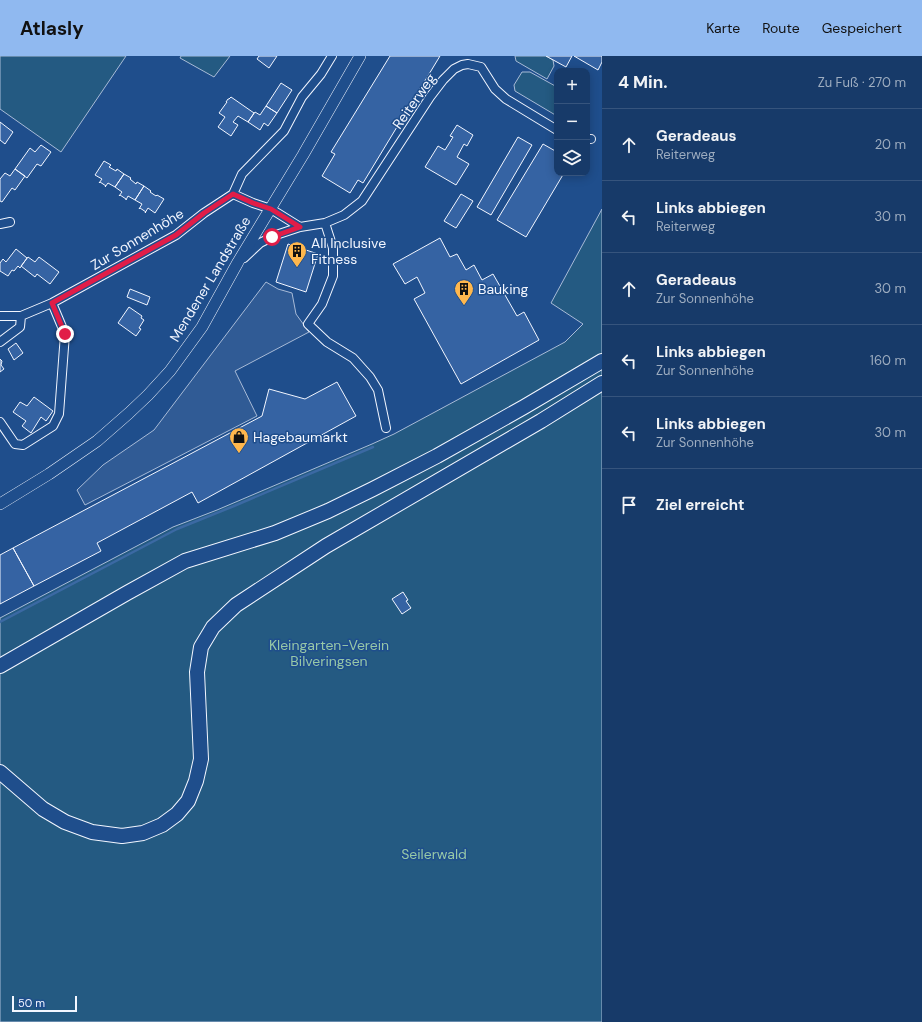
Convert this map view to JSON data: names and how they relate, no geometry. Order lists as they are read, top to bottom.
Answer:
{
  "streets": {
    "main road": ["Mendener Landstraße"],
    "street": ["Reiterweg", "Zur Sonnenhöhe"]
  },
  "crossings": [
    ["Reiterweg", "Mendener Landstraße"]
  ],
  "parks": ["Kleingarten-Verein Bilveringsen", "Seilerwald"],
  "places": {
    "building": ["All Inclusive Fitness", "Bauking"],
    "shop": ["Hagebaumarkt"]
  },
  "scale_bar": "50 m",
  "page": {
    "header": "Atlasly",
    "nav": ["Karte", "Route", "Gespeichert"],
    "heading": ["4 Min.", "Zu Fuß · 270 m"],
    "map_buttons": ["+", "−"],
    "list": [
      ["Geradeaus", "Reiterweg", "20 m"],
      ["Links abbiegen", "Reiterweg", "30 m"],
      ["Geradeaus", "Zur Sonnenhöhe", "30 m"],
      ["Links abbiegen", "Zur Sonnenhöhe", "160 m"],
      ["Links abbiegen", "Zur Sonnenhöhe", "30 m"],
      "Ziel erreicht"
    ],
    "scale": "50 m"
  }
}
